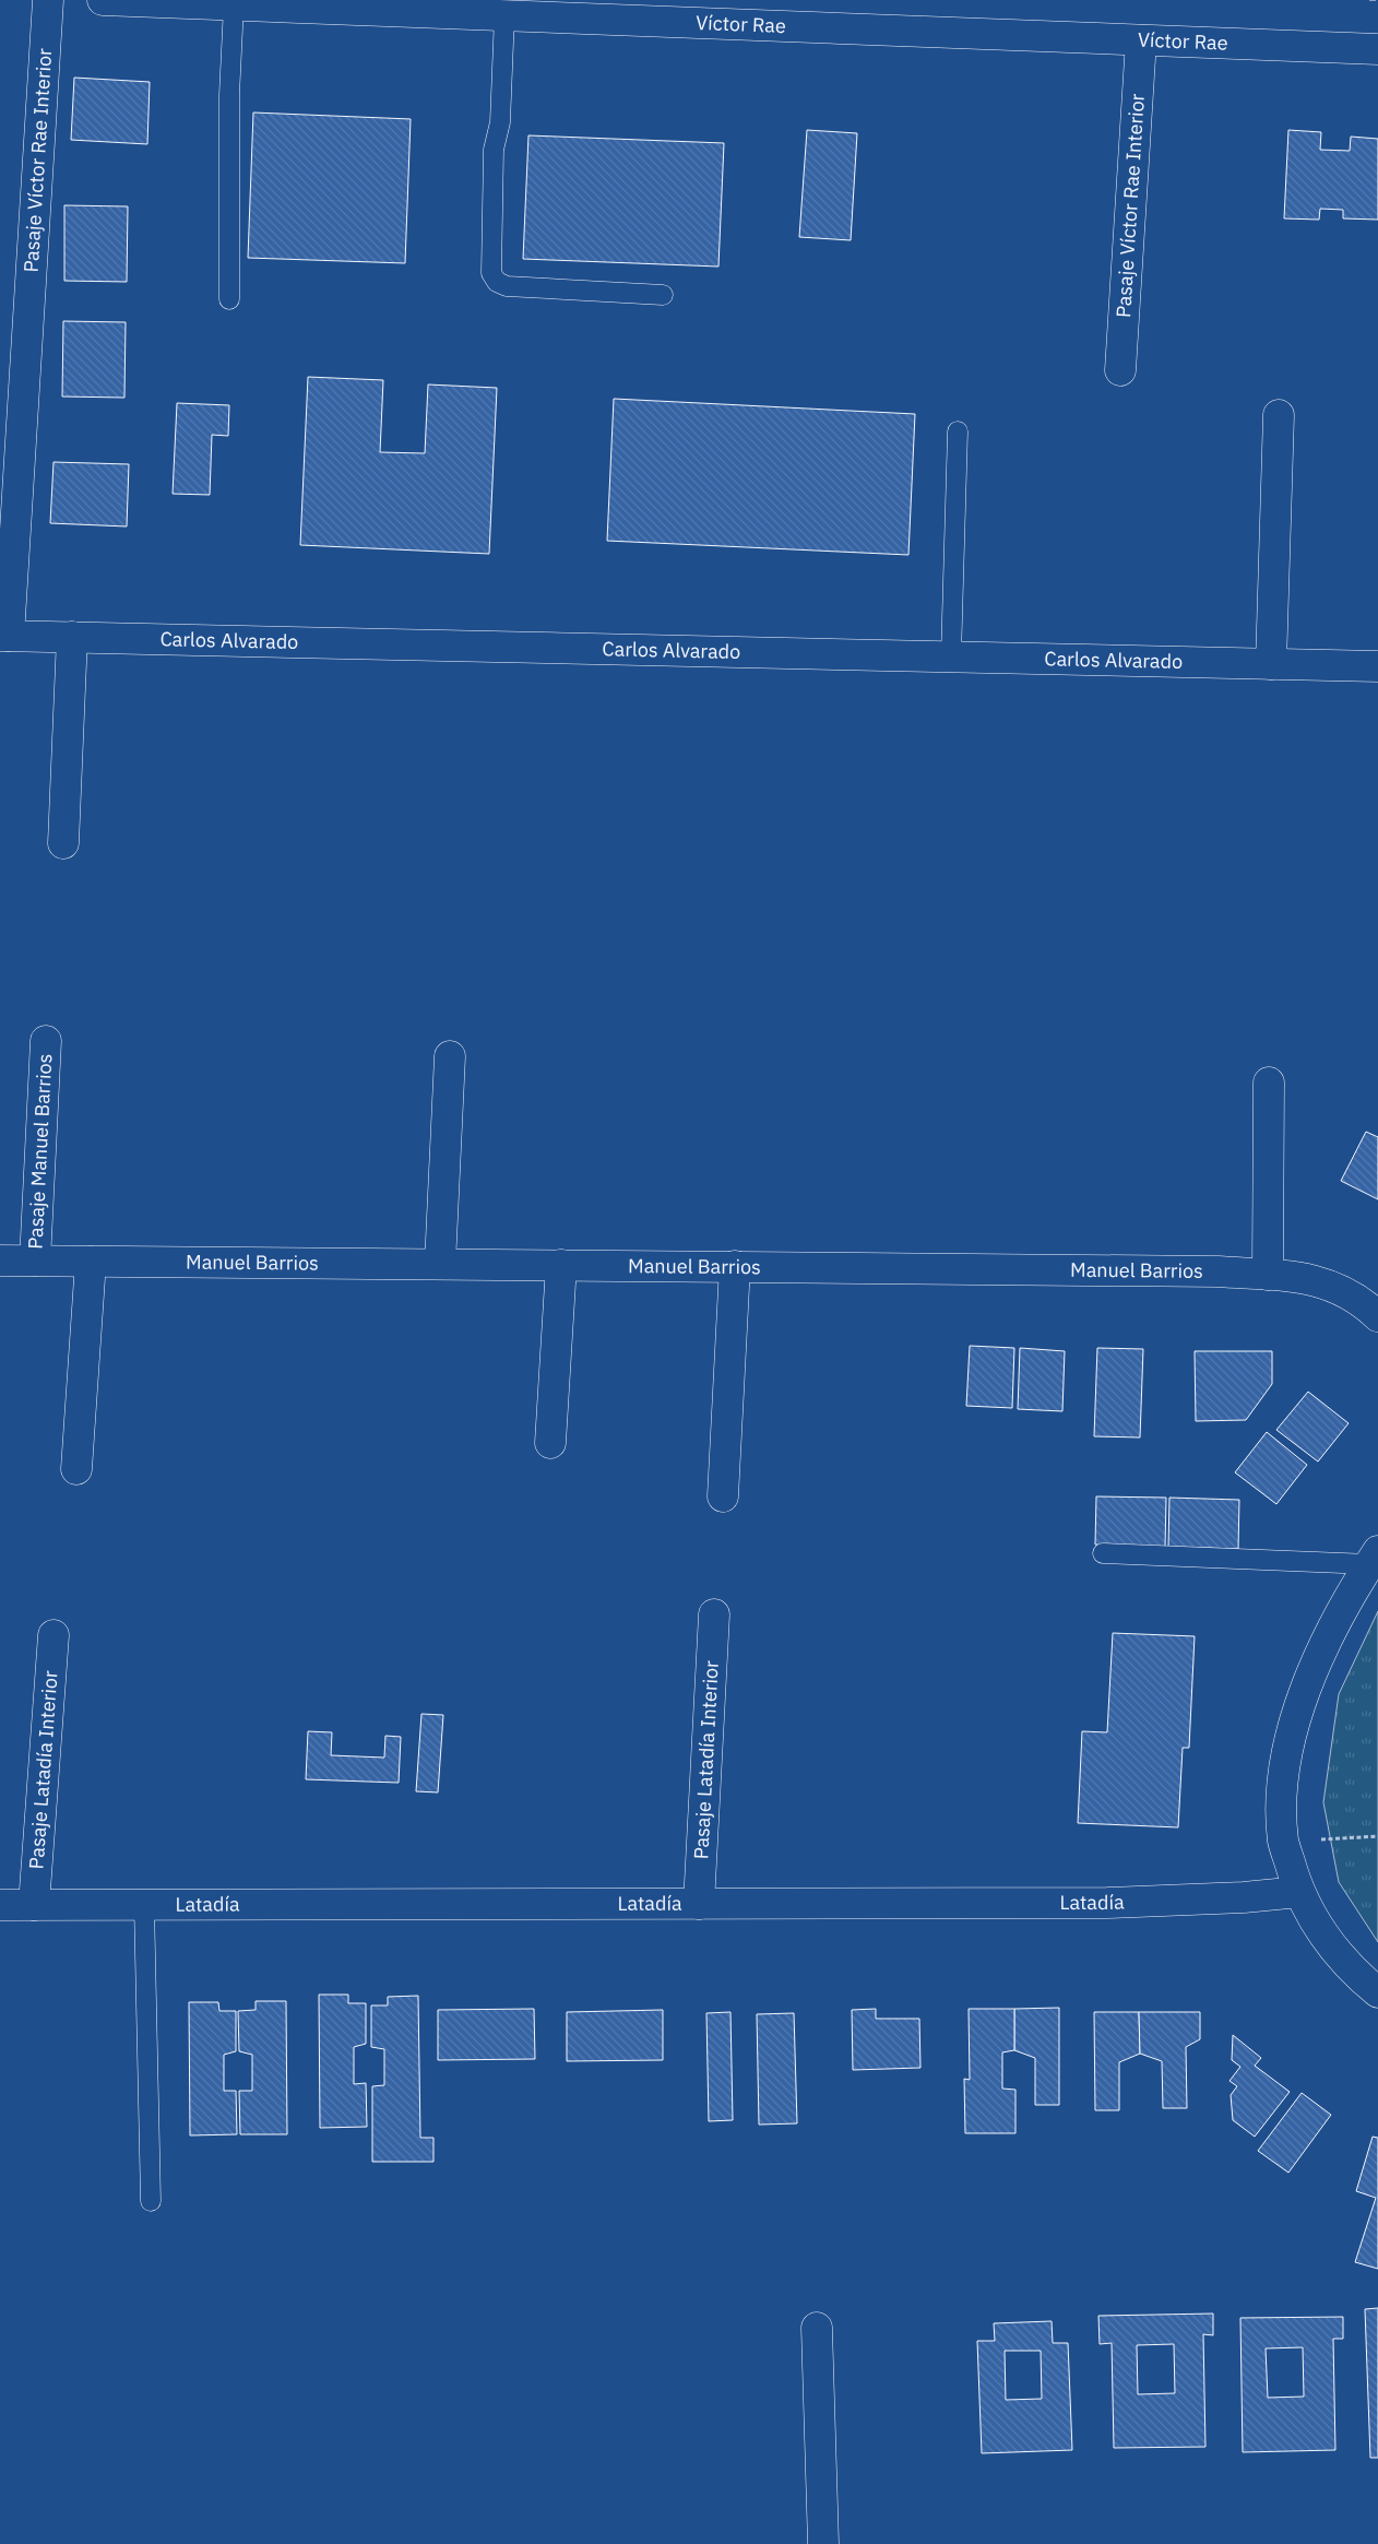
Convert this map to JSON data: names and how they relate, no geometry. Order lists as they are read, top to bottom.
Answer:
{
  "streets": {
    "street": [
      "Víctor Rae",
      "Pasaje Víctor Rae Interior",
      "Carlos Alvarado",
      "Pasaje Manuel Barrios",
      "Manuel Barrios",
      "Pasaje Latadía Interior",
      "Latadía"
    ]
  },
  "crossings": [
    ["Víctor Rae", "Pasaje Víctor Rae Interior"],
    ["Pasaje Víctor Rae Interior", "Carlos Alvarado"],
    ["Pasaje Manuel Barrios", "Manuel Barrios"],
    ["Pasaje Latadía Interior", "Latadía"]
  ]
}
